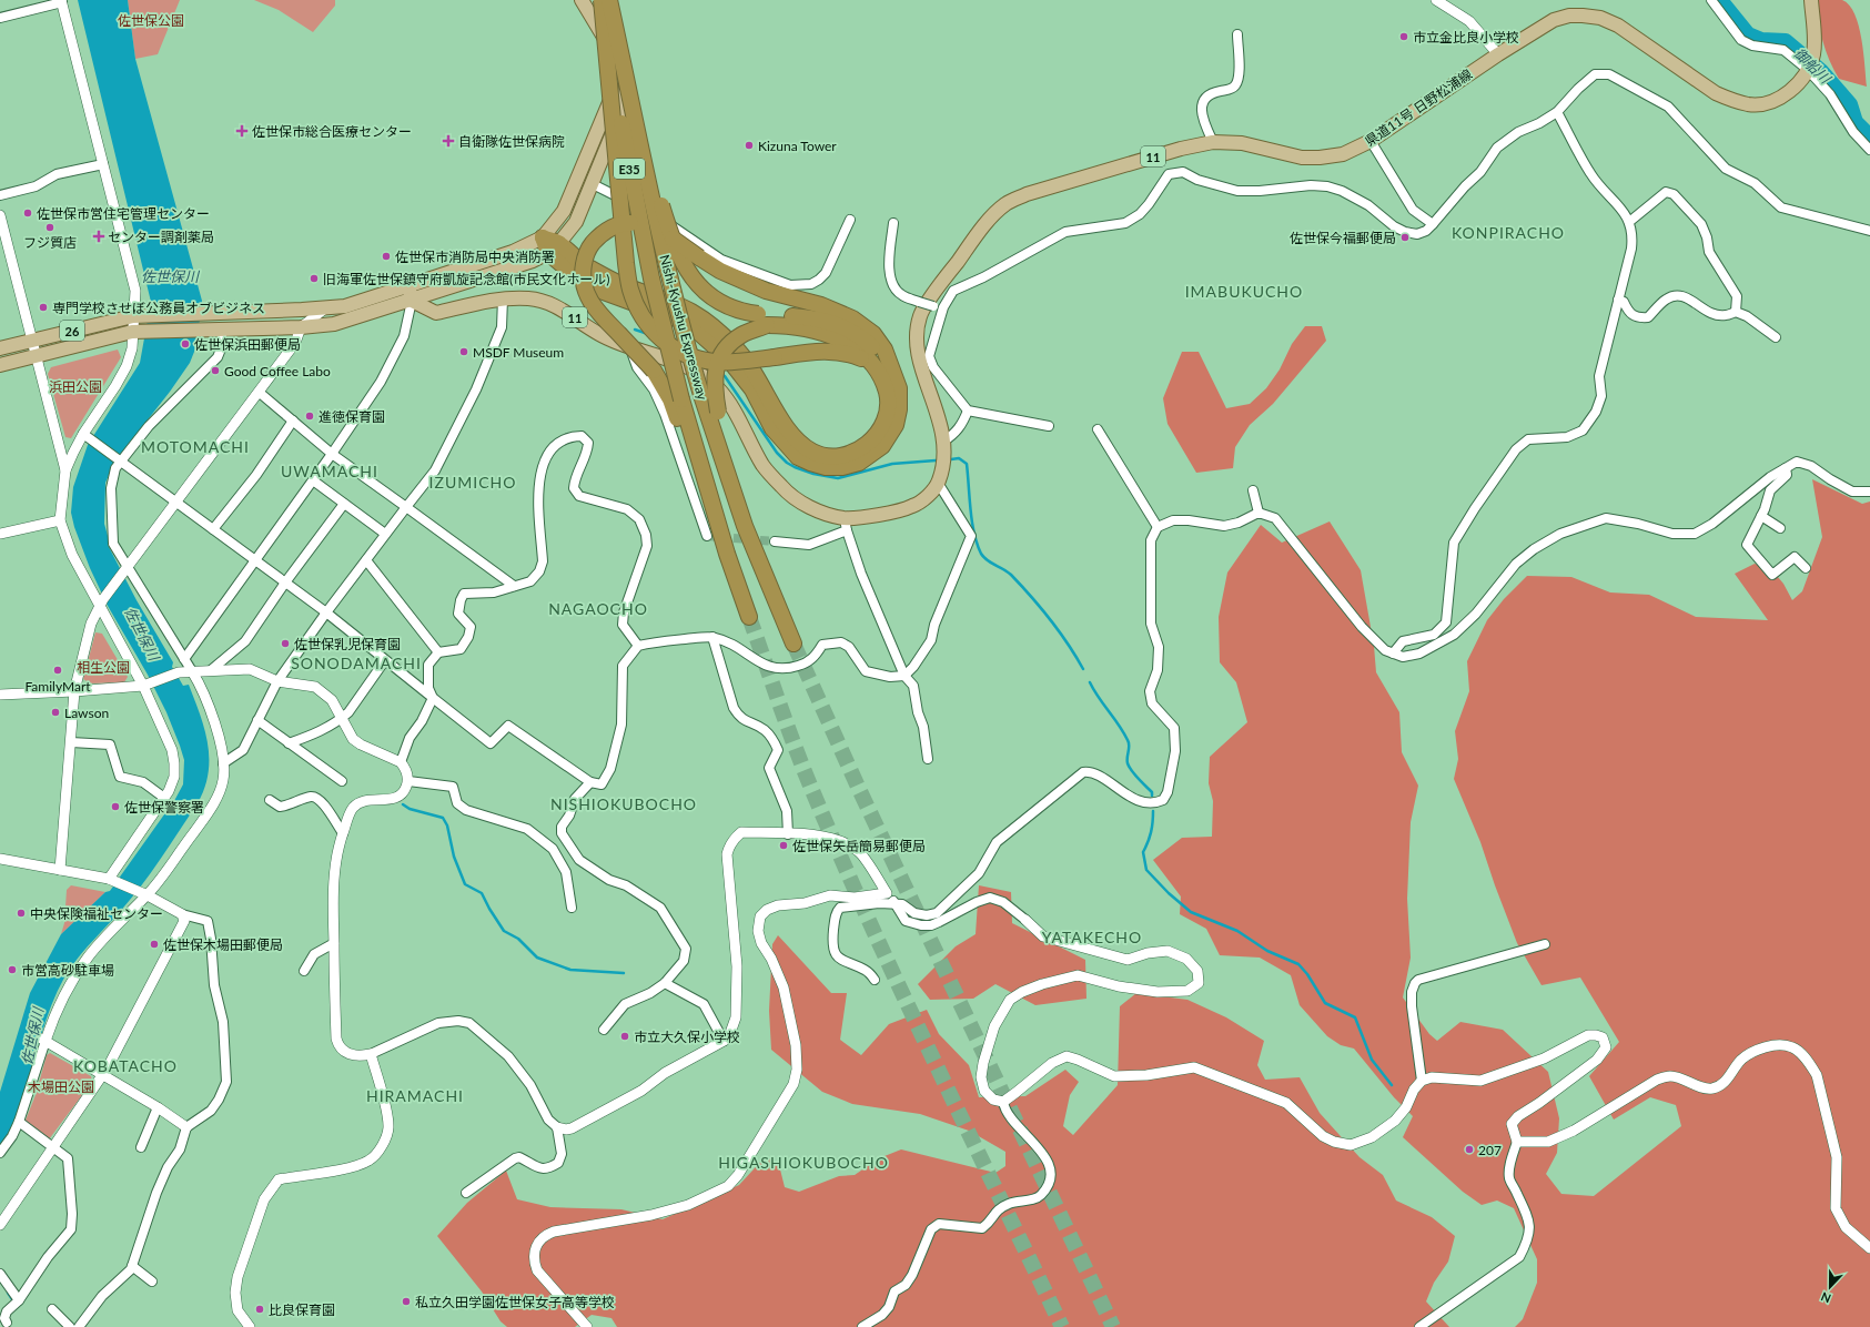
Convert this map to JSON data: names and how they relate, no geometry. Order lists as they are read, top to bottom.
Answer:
{
  "streets": {
    "highway": ["E35", "Nishi-Kyushu Expressway"],
    "main road": ["県道11号 日野松浦線", "11", "26"]
  },
  "crossings": [
    ["県道11号 日野松浦線", "26"]
  ],
  "districts": [
    "KONPIRACHO",
    "IMABUKUCHO",
    "MOTOMACHI",
    "UWAMACHI",
    "IZUMICHO",
    "NAGAOCHO",
    "SONODAMACHI",
    "NISHIOKUBOCHO",
    "YATAKECHO",
    "KOBATACHO",
    "HIRAMACHI",
    "HIGASHIOKUBOCHO"
  ],
  "water": ["御船川", "佐世保川"],
  "parks": [
    "佐世保公園",
    "浜田公園",
    "相生公園",
    "木場田公園"
  ],
  "places": {
    "other": [
      "市立金比良小学校",
      "Kizuna Tower",
      "佐世保市営住宅管理センター",
      "フジ質店",
      "佐世保今福郵便局",
      "佐世保市消防局中央消防署",
      "旧海軍佐世保鎮守府凱旋記念館(市民文化ホール)",
      "専門学校させぼ公務員オブビジネス",
      "佐世保浜田郵便局",
      "MSDF Museum",
      "Good Coffee Labo",
      "進徳保育園",
      "佐世保乳児保育園",
      "FamilyMart",
      "Lawson",
      "佐世保警察署",
      "佐世保矢岳簡易郵便局",
      "中央保険福祉センター",
      "佐世保木場田郵便局",
      "市営高砂駐車場",
      "市立大久保小学校",
      "207",
      "私立久田学園佐世保女子高等学校",
      "比良保育園"
    ],
    "health": ["佐世保市総合医療センター", "自衛隊佐世保病院", "センター調剤薬局"]
  },
  "north": "bottom"
}
